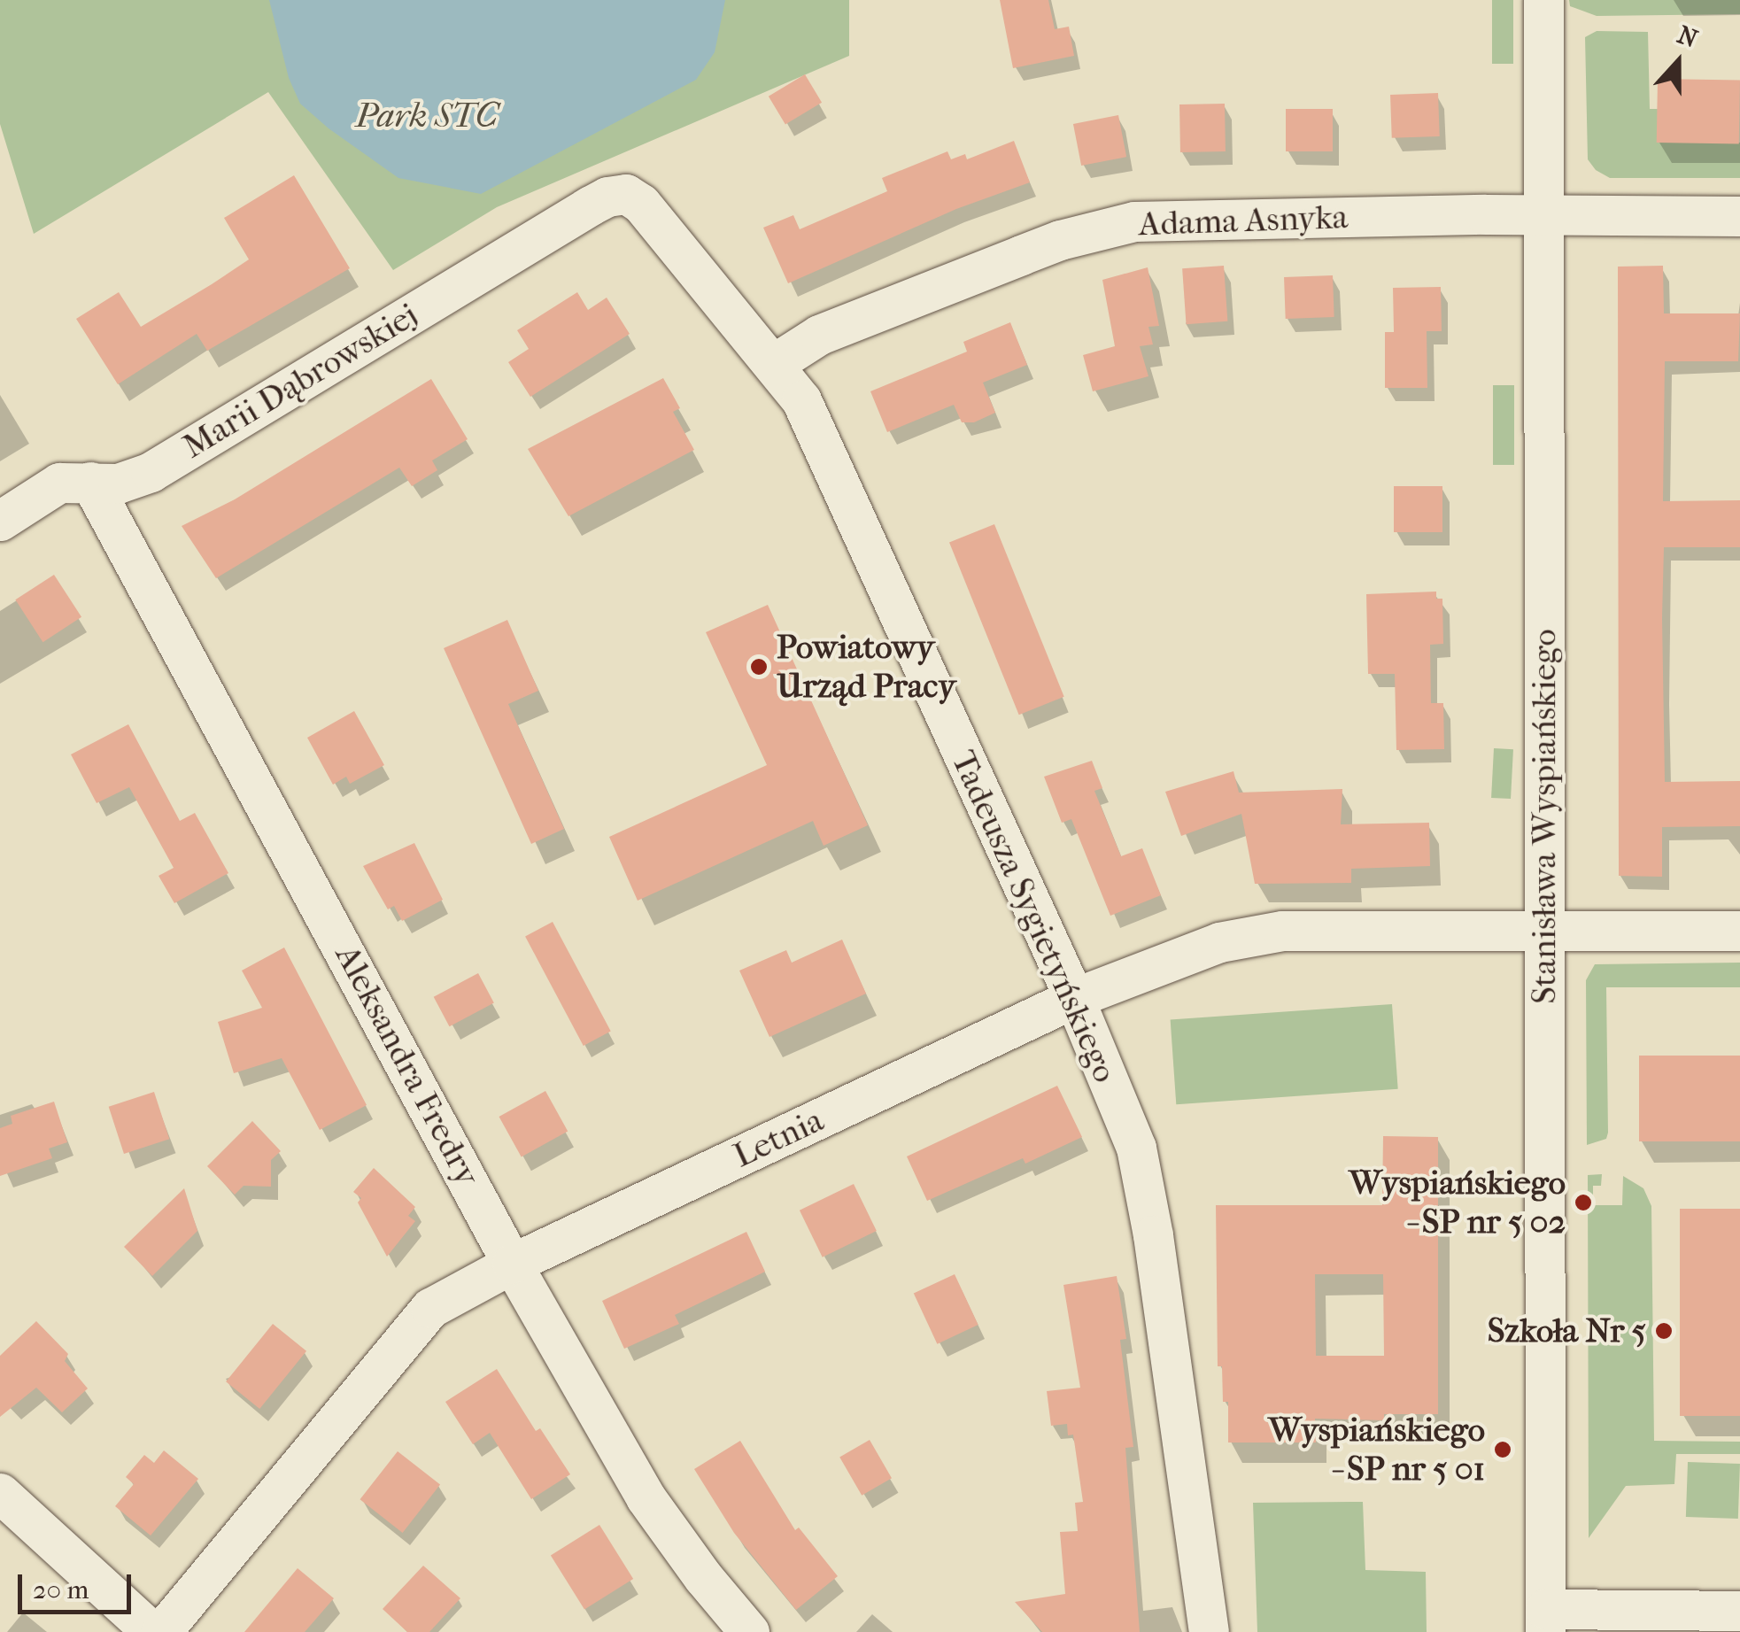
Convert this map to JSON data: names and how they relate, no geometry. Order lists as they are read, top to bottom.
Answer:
{
  "streets": {
    "street": [
      "Adama Asnyka",
      "Marii Dąbrowskiej",
      "Stanisława Wyspiańskiego",
      "Tadeusza Sygietyńskiego",
      "Aleksandra Fredry",
      "Letnia"
    ]
  },
  "crossings": [
    ["Adama Asnyka", "Stanisława Wyspiańskiego"],
    ["Adama Asnyka", "Tadeusza Sygietyńskiego"],
    ["Marii Dąbrowskiej", "Tadeusza Sygietyńskiego"],
    ["Marii Dąbrowskiej", "Aleksandra Fredry"],
    ["Stanisława Wyspiańskiego", "Letnia"],
    ["Tadeusza Sygietyńskiego", "Letnia"],
    ["Aleksandra Fredry", "Letnia"]
  ],
  "parks": ["Park STC"],
  "places": [
    "Powiatowy Urząd Pracy",
    "Wyspiańskiego - SP nr 5 02",
    "Szkoła Nr 5",
    "Wyspiańskiego - SP nr 5 01"
  ],
  "scale_bar": "20 m",
  "north": "top"
}
